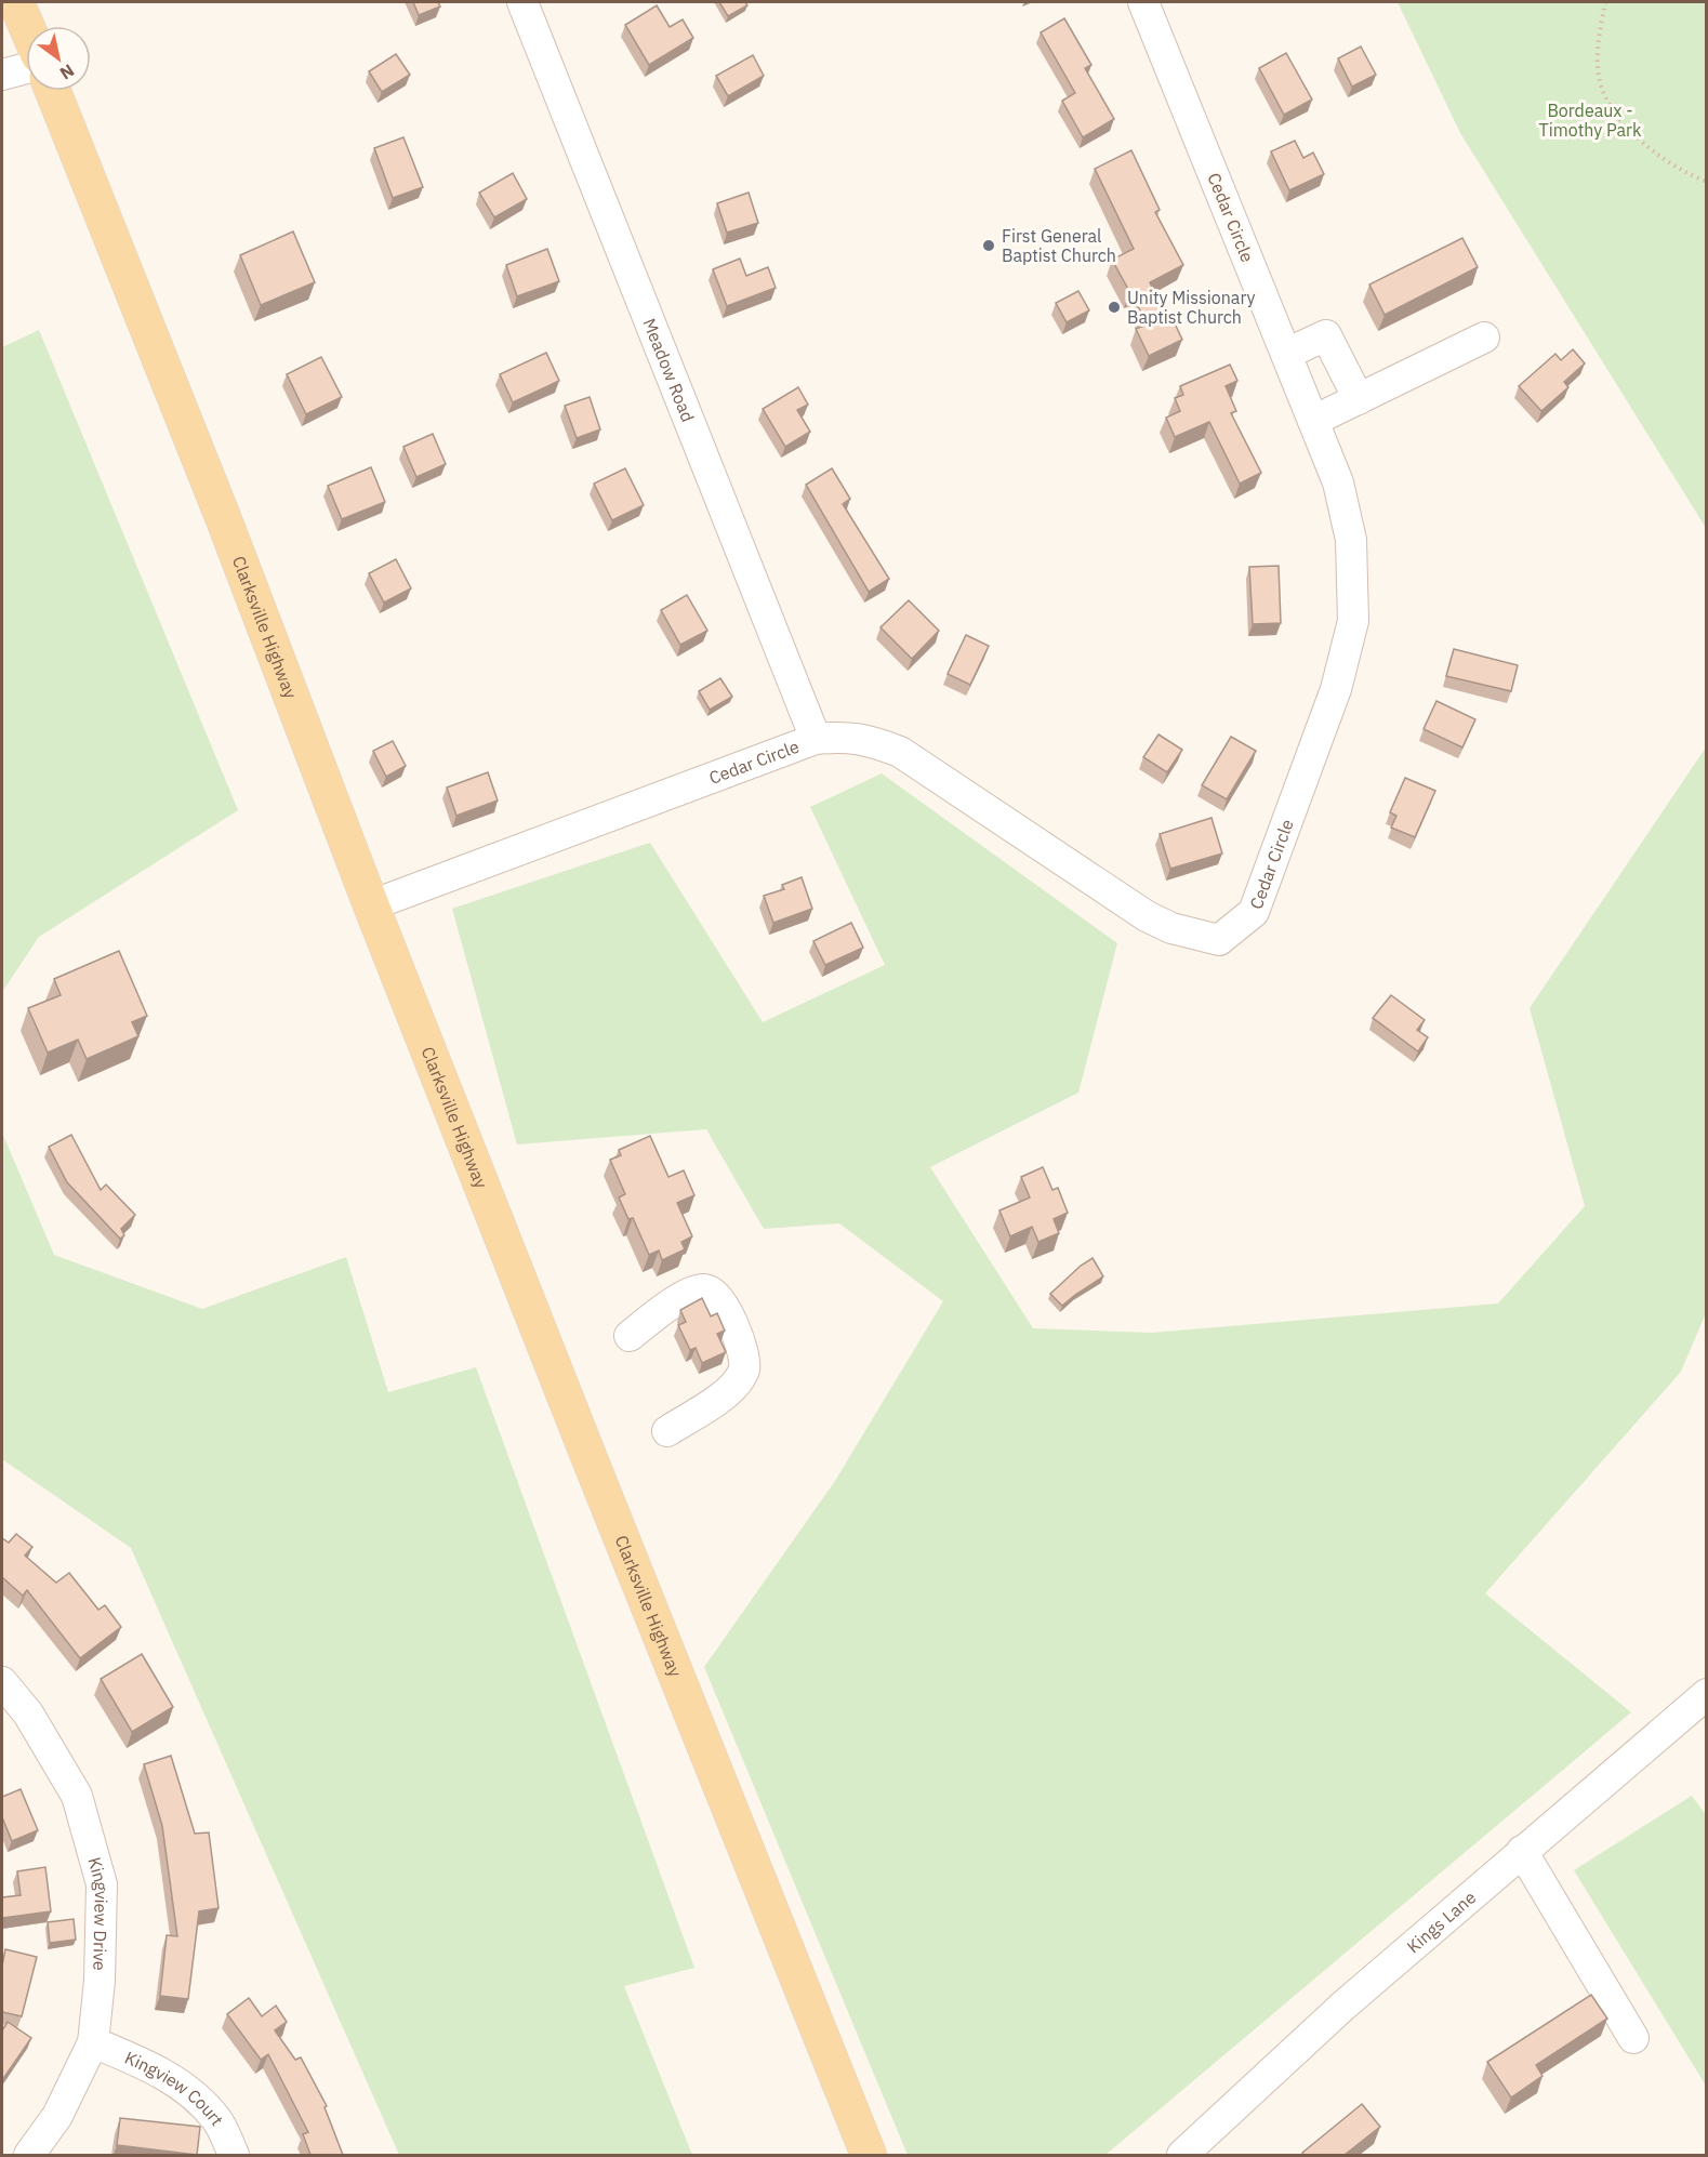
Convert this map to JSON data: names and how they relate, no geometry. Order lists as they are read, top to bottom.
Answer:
{
  "streets": {
    "main road": ["Clarksville Highway"],
    "street": [
      "Cedar Circle",
      "Meadow Road",
      "Kingview Drive",
      "Kings Lane",
      "Kingview Court"
    ]
  },
  "crossings": [
    ["Cedar Circle", "Meadow Road"],
    ["Cedar Circle", "Clarksville Highway"],
    ["Kingview Drive", "Kingview Court"]
  ],
  "parks": ["Bordeaux - Timothy Park"],
  "places": ["First General Baptist Church", "Unity Missionary Baptist Church"],
  "north": "bottom right"
}
